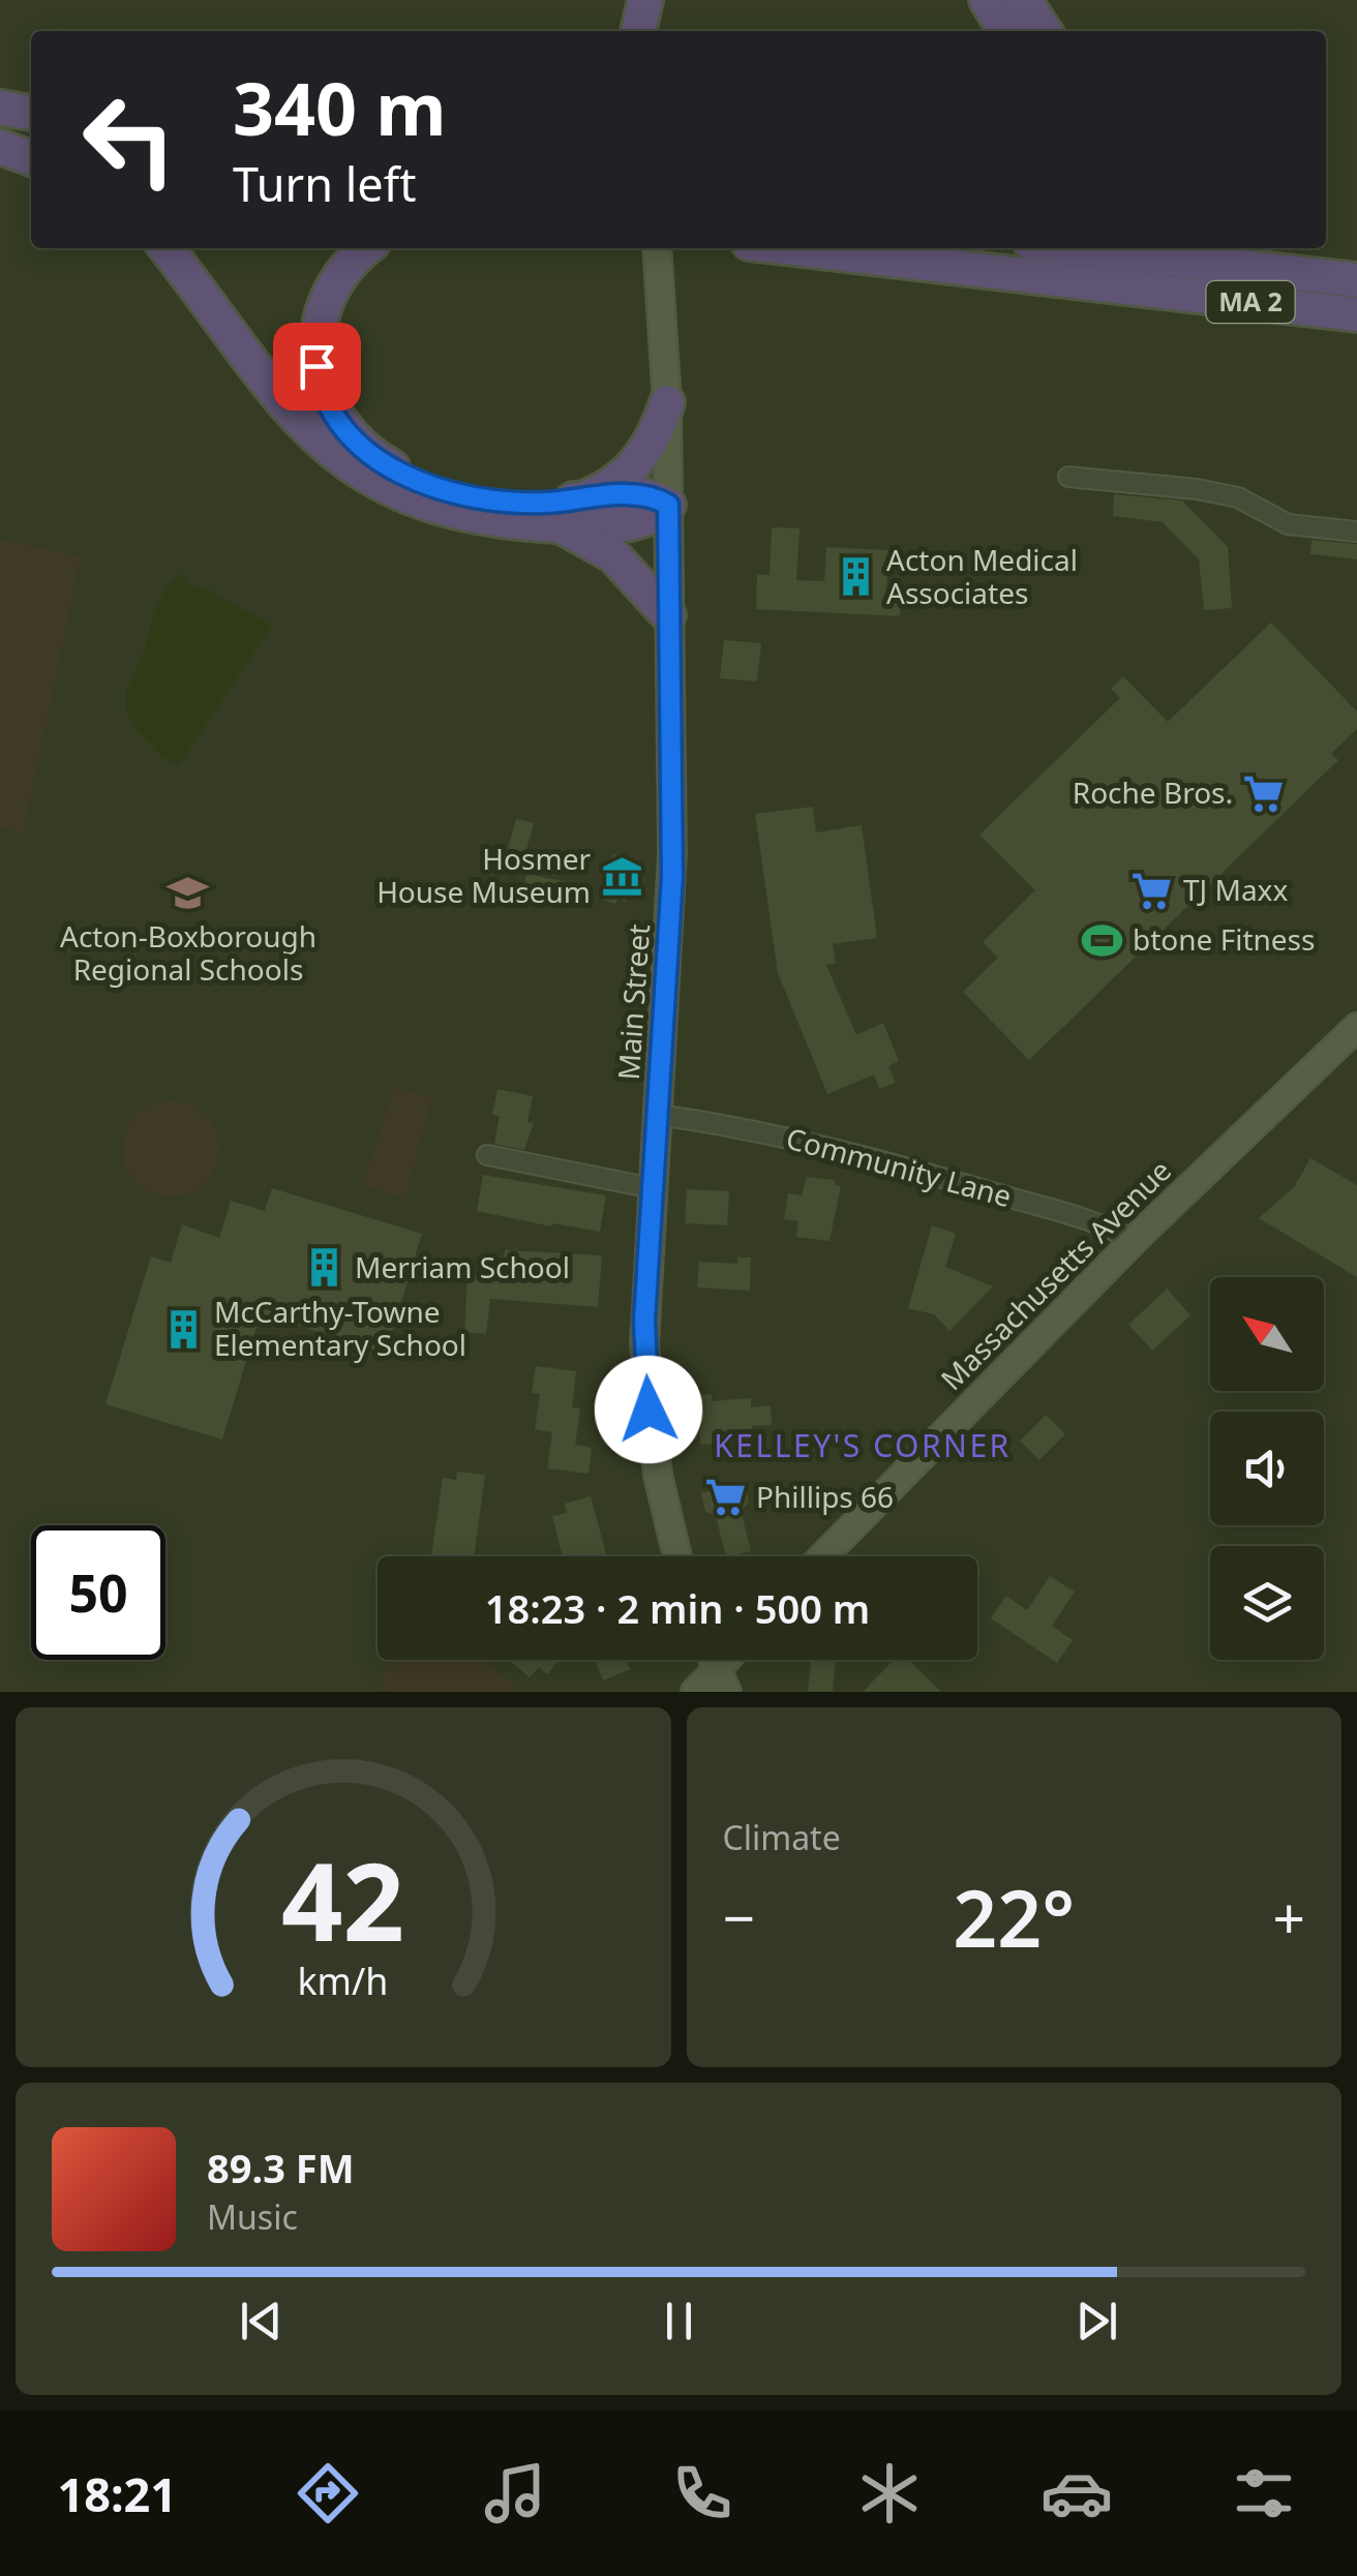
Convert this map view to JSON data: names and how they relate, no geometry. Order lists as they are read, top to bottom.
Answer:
{
  "streets": {
    "highway": ["MA 2"],
    "main road": ["Main Street", "Massachusetts Avenue"],
    "street": ["Community Lane"]
  },
  "crossings": [
    ["Main Street", "Community Lane"],
    ["Community Lane", "Massachusetts Avenue"]
  ],
  "districts": ["KELLEY'S CORNER"],
  "places": {
    "building": ["Acton Medical Associates", "Merriam School", "McCarthy-Towne Elementary School"],
    "supermarket": ["Roche Bros.", "TJ Maxx", "Phillips 66"],
    "museum": ["Hosmer House Museum"],
    "school or university": ["Acton-Boxborough Regional Schools"],
    "sports": ["btone Fitness"]
  },
  "north": "top left",
  "page": {
    "turn": ["340 m", "Turn left"],
    "limit": "50",
    "trip": "18:23 · 2 min · 500 m",
    "tile": "Climate",
    "heat": ["−", "22°", "+"],
    "song": ["89.3 FM", "Music"],
    "tabs": "18:21",
    "gauge": ["42", "km/h"]
  }
}
